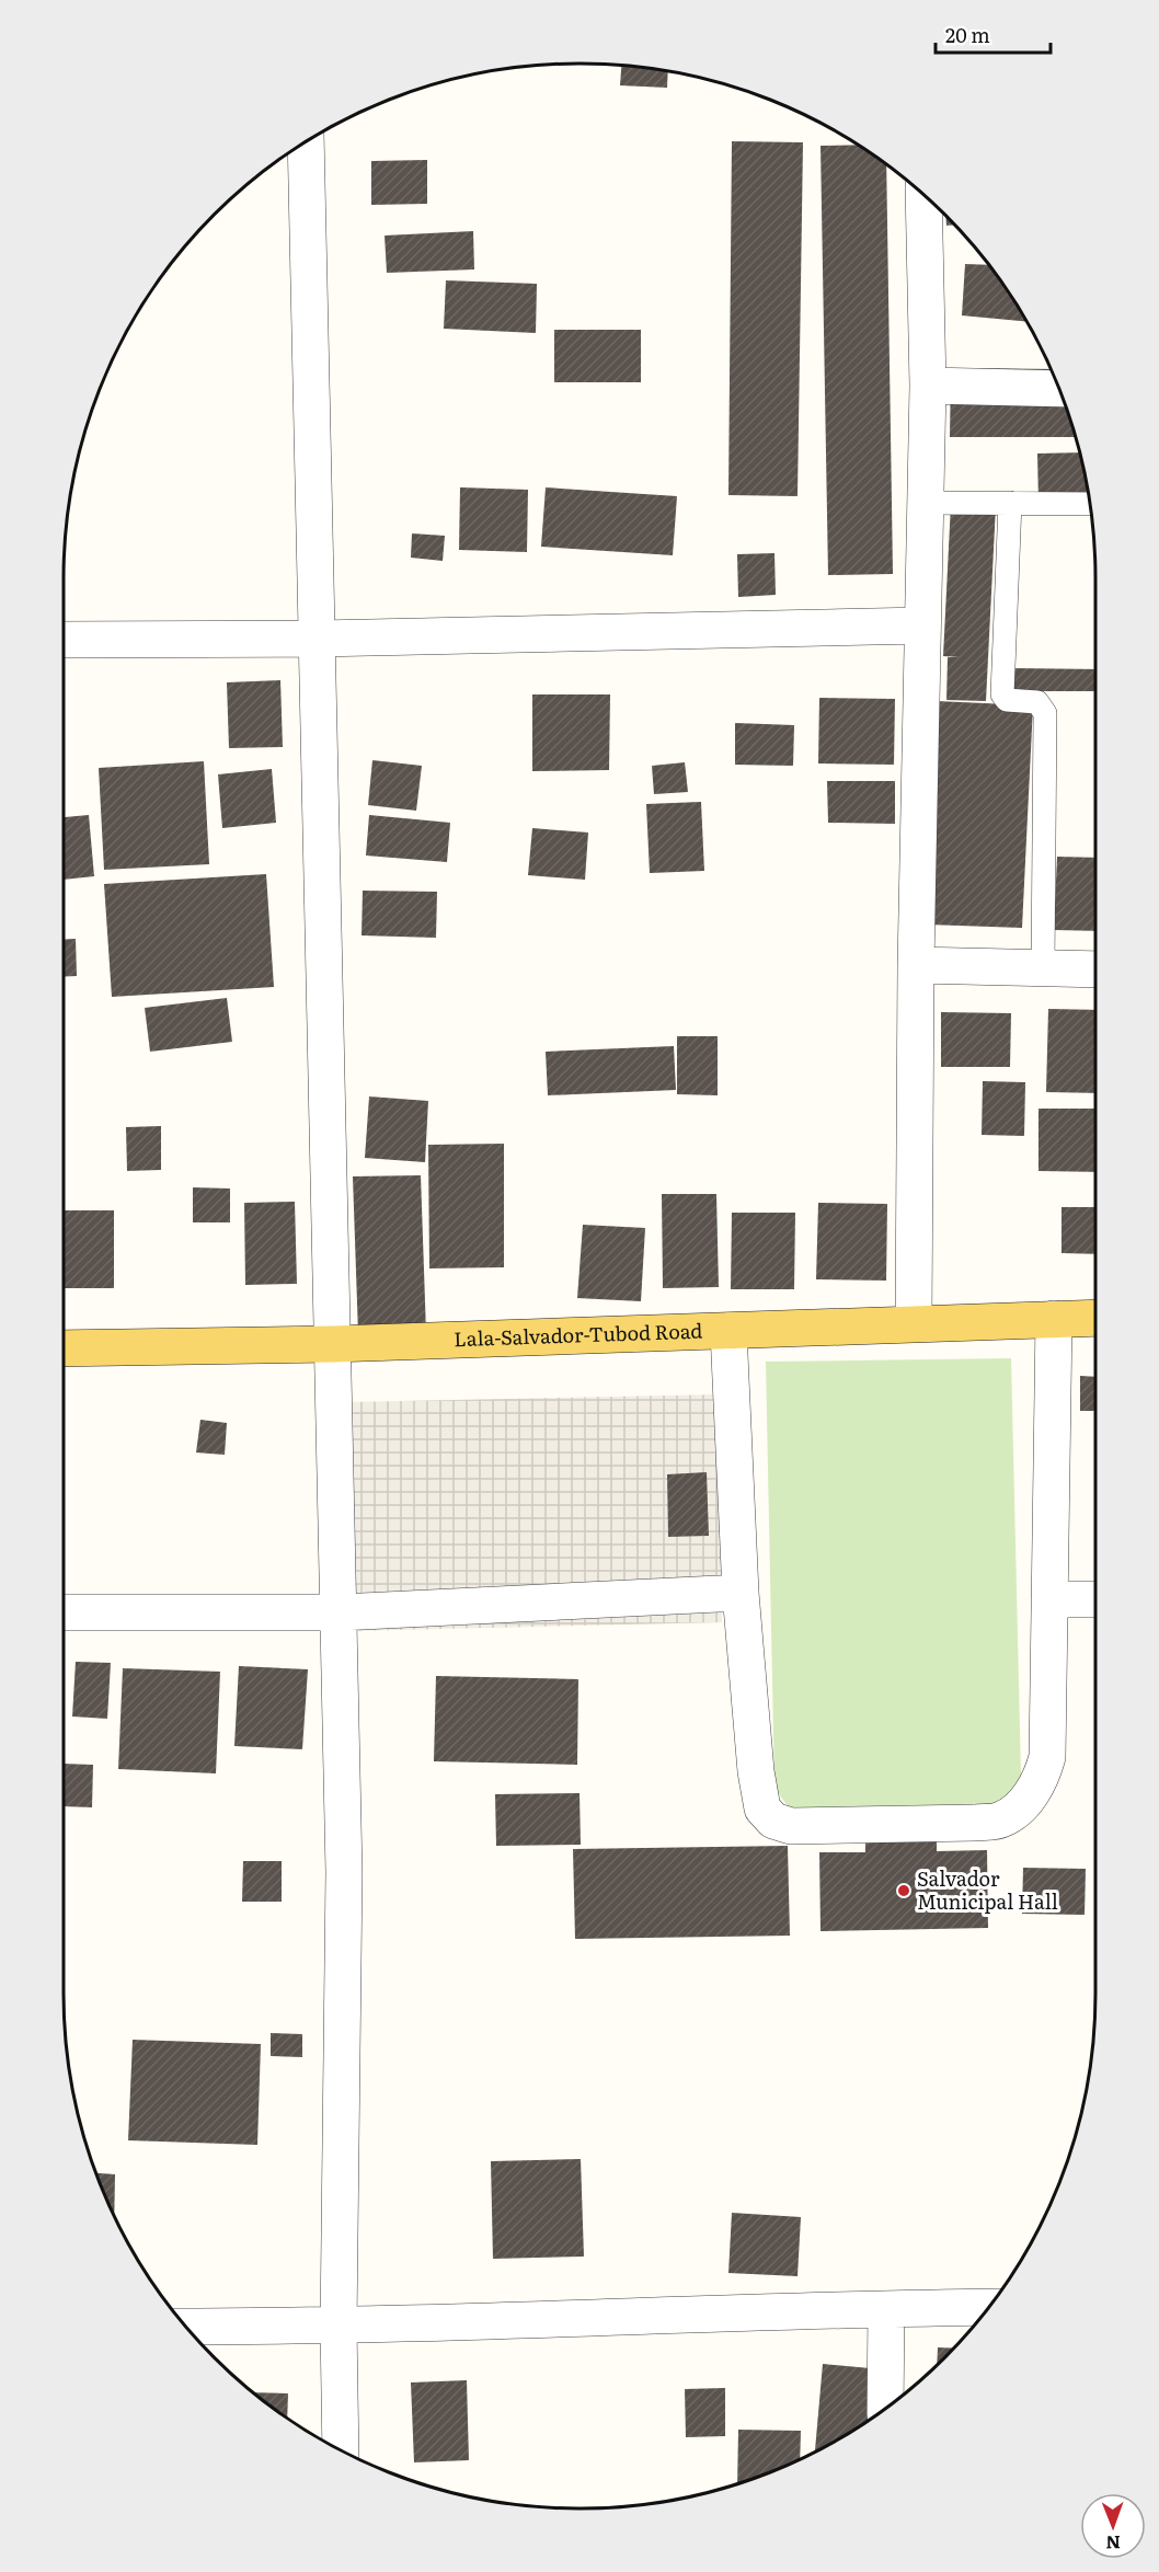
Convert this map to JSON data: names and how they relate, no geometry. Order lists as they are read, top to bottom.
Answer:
{
  "streets": {
    "main road": ["Lala-Salvador-Tubod Road"]
  },
  "places": ["Salvador Municipal Hall"],
  "scale_bar": "20 m",
  "north": "bottom"
}
